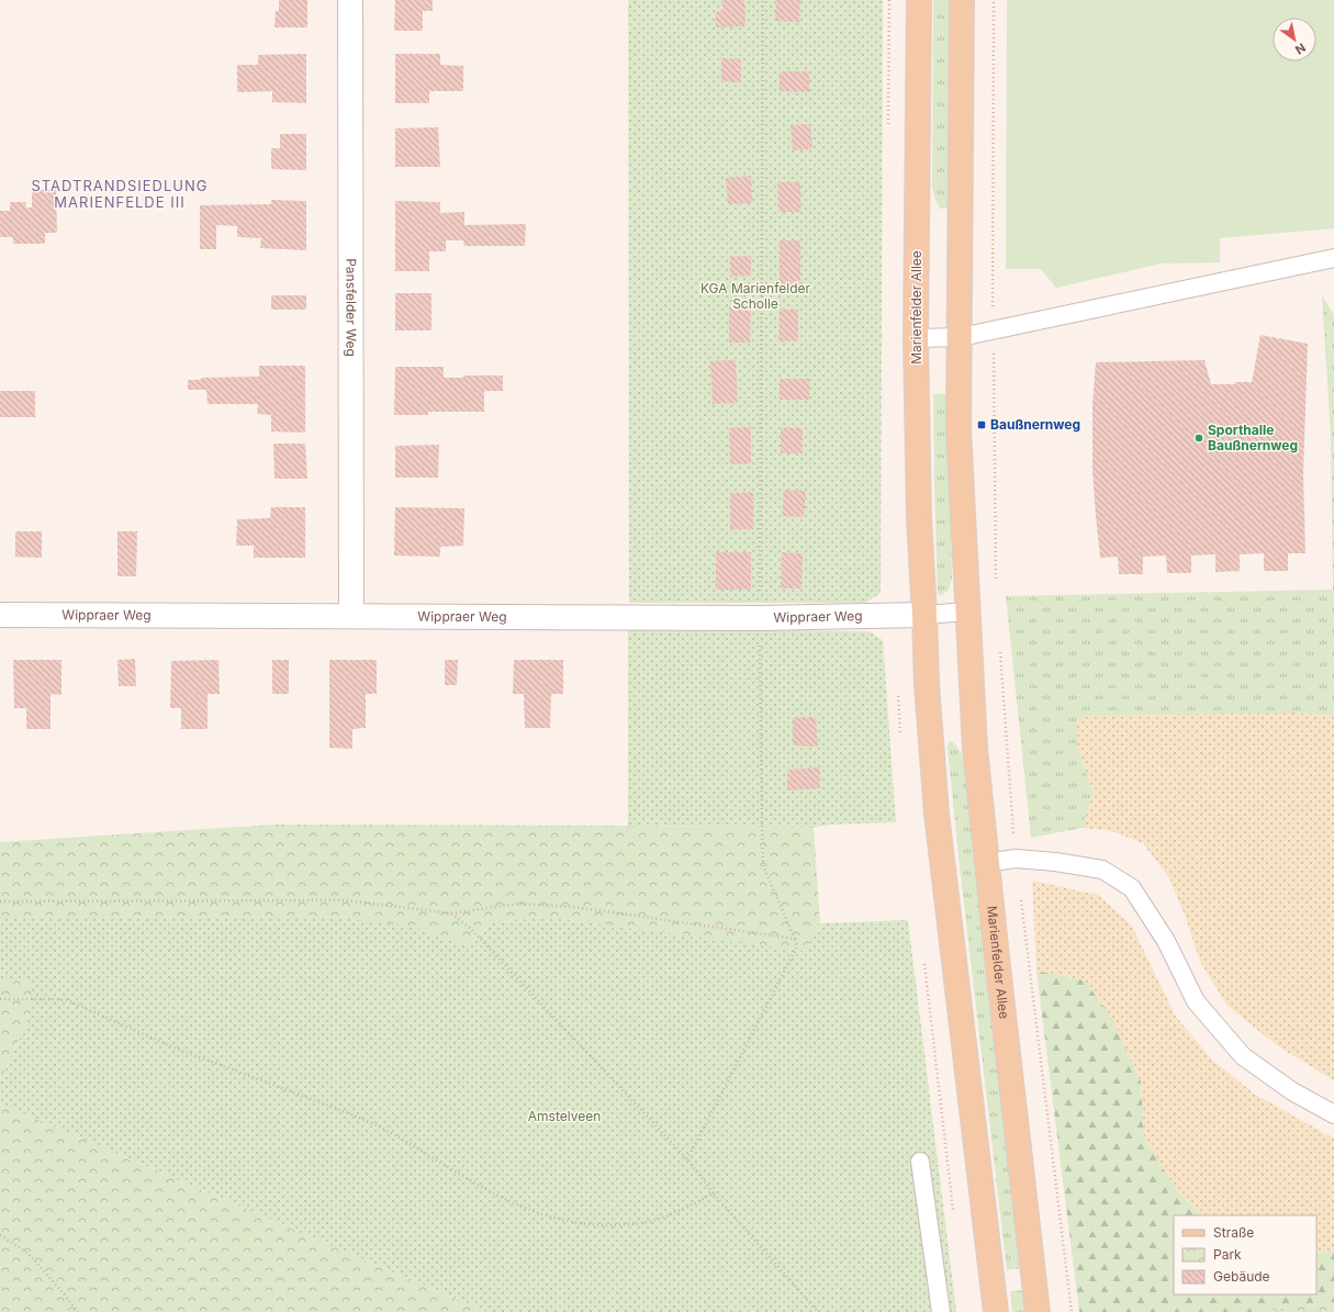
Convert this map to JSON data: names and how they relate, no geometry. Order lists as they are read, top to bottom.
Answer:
{
  "streets": {
    "main road": ["Marienfelder Allee"],
    "street": ["Pansfelder Weg", "Wippraer Weg"]
  },
  "crossings": [
    ["Pansfelder Weg", "Wippraer Weg"],
    ["Marienfelder Allee", "Wippraer Weg"]
  ],
  "districts": ["STADTRANDSIEDLUNG MARIENFELDE III"],
  "parks": ["KGA Marienfelder Scholle", "Amstelveen"],
  "places": {
    "transit": ["Baußnernweg"],
    "other": ["Sporthalle Baußnernweg"]
  },
  "legend": ["Straße", "Park", "Gebäude"],
  "north": "bottom right"
}
